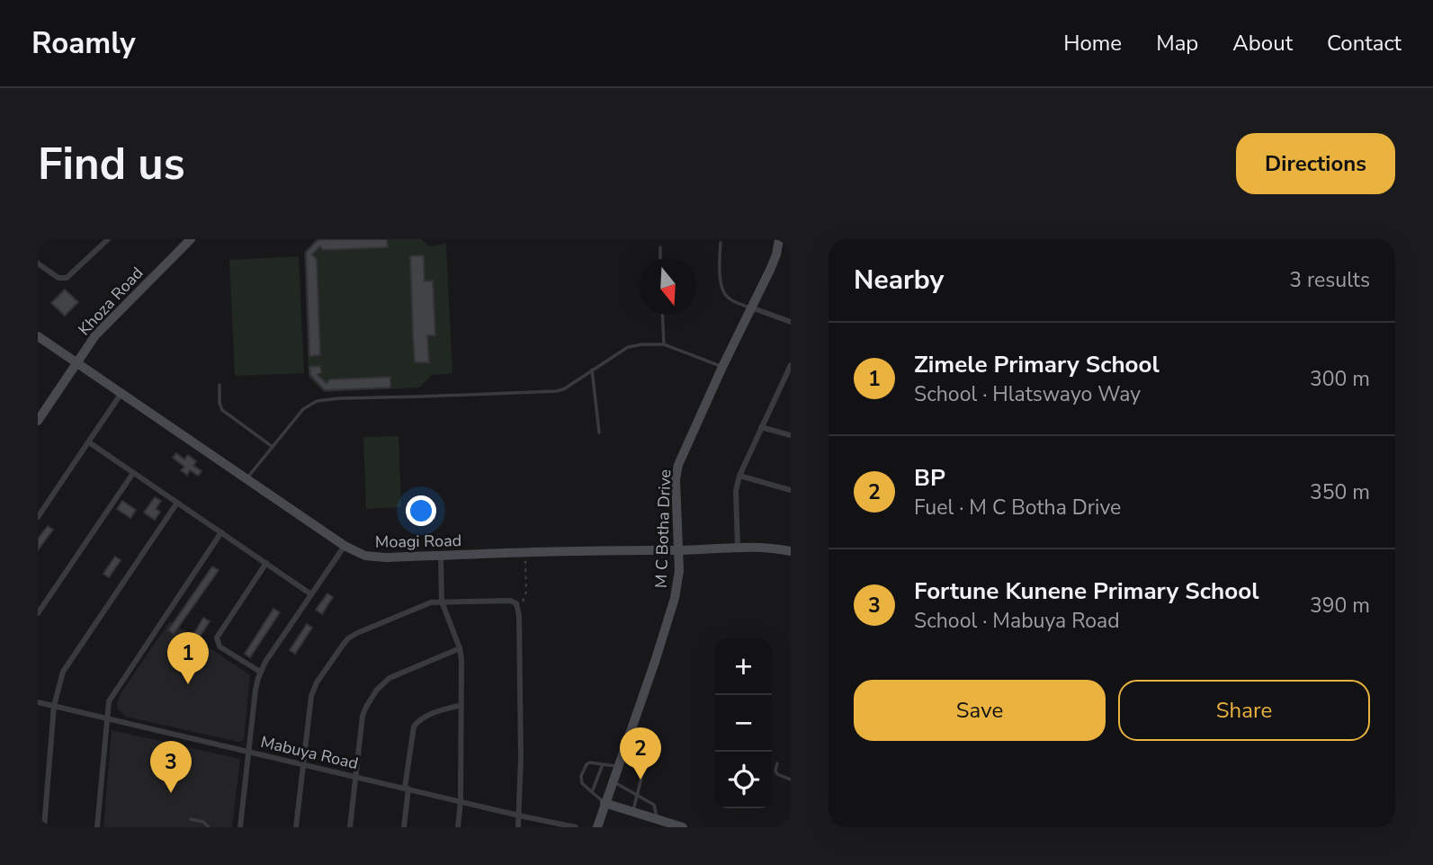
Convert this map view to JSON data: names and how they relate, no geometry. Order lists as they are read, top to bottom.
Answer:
{
  "streets": {
    "street": [
      "Khoza Road",
      "M C Botha Drive",
      "Moagi Road",
      "Mabuya Road"
    ]
  },
  "crossings": [
    ["Khoza Road", "Moagi Road"],
    ["M C Botha Drive", "Moagi Road"]
  ],
  "north": "bottom",
  "page": {
    "header": "Roamly",
    "nav": [
      "Home",
      "Map",
      "About",
      "Contact"
    ],
    "buttons": [
      "Directions",
      ["Save", "Share"]
    ],
    "title": "Find us",
    "heading": ["Nearby", "3 results"],
    "list": [
      {
        "mark": "1",
        "name": "Zimele Primary School",
        "note": "School · Hlatswayo Way",
        "value": "300 m"
      },
      {
        "mark": "2",
        "name": "BP",
        "note": "Fuel · M C Botha Drive",
        "value": "350 m"
      },
      {
        "mark": "3",
        "name": "Fortune Kunene Primary School",
        "note": "School · Mabuya Road",
        "value": "390 m"
      }
    ],
    "pins": ["1", "2", "3"],
    "map_buttons": ["+", "−"]
  }
}
